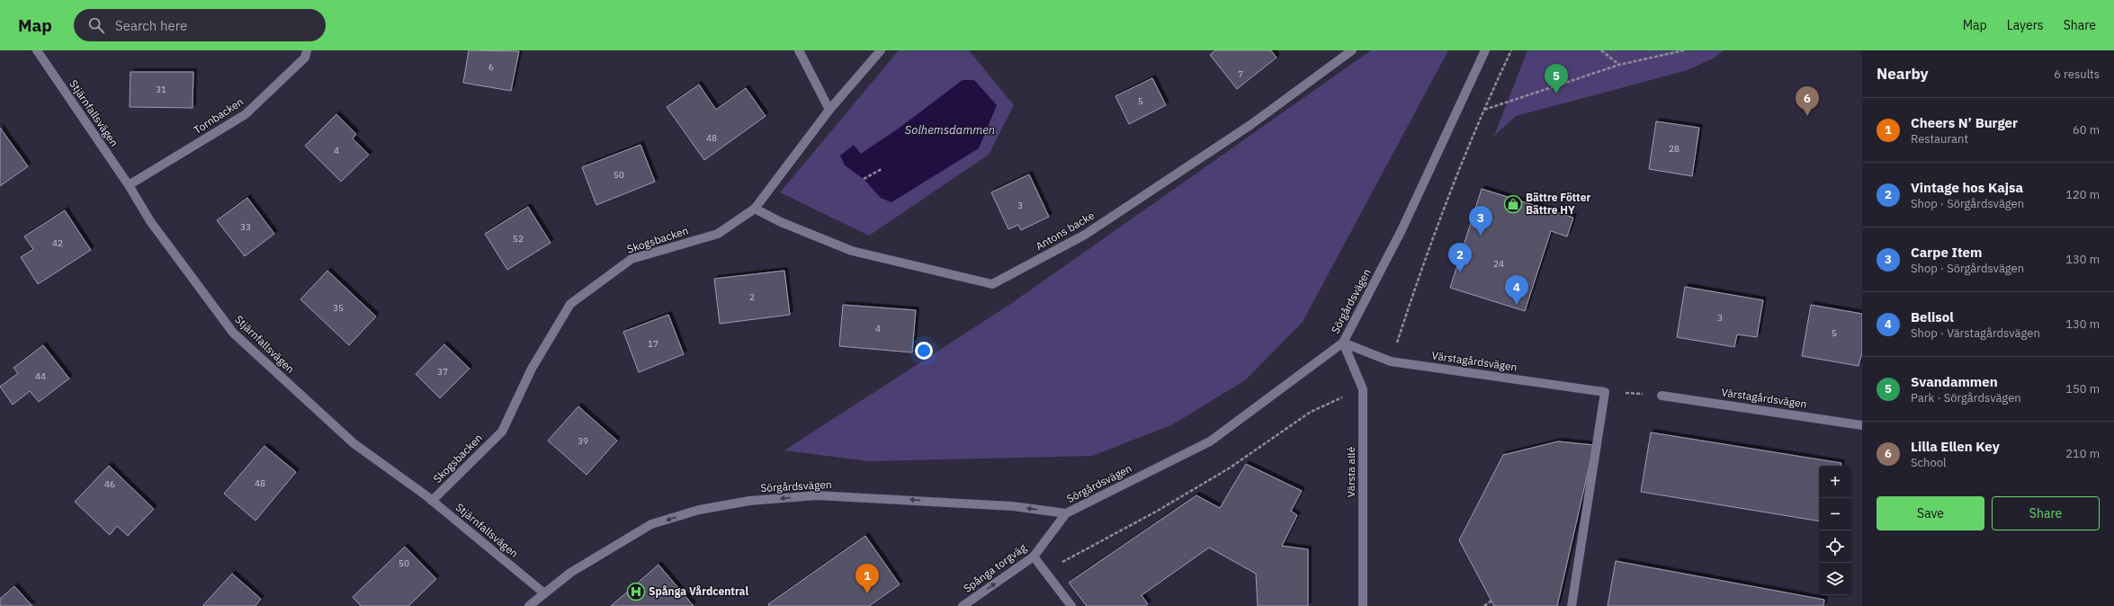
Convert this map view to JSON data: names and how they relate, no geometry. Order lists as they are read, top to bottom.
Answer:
{
  "streets": {
    "street": [
      "Stjärnfallsvägen",
      "Tornbacken",
      "Antons backe",
      "Skogsbacken",
      "Sörgårdsvägen",
      "Värstagårdsvägen",
      "Värsta allé",
      "Spånga torgväg"
    ]
  },
  "crossings": [
    ["Stjärnfallsvägen", "Tornbacken"],
    ["Stjärnfallsvägen", "Skogsbacken"],
    ["Stjärnfallsvägen", "Sörgårdsvägen"],
    ["Antons backe", "Skogsbacken"],
    ["Sörgårdsvägen", "Värstagårdsvägen"],
    ["Sörgårdsvägen", "Värsta allé"],
    ["Sörgårdsvägen", "Spånga torgväg"],
    ["Värstagårdsvägen", "Värsta allé"]
  ],
  "one_way": ["Sörgårdsvägen", "Spånga torgväg"],
  "water": ["Solhemsdammen"],
  "places": {
    "shop": ["Bättre Fötter Bättre HY"],
    "hospital": ["Spånga Vårdcentral"]
  },
  "house_numbers": [
    "6",
    "7",
    "31",
    "5",
    "48",
    "28",
    "4",
    "50",
    "3",
    "33",
    "52",
    "42",
    "24",
    "2",
    "35",
    "3",
    "4",
    "5",
    "17",
    "37",
    "44",
    "39",
    "48",
    "46",
    "50"
  ],
  "page": {
    "header": "Map",
    "search": "Search here",
    "nav": ["Map", "Layers", "Share"],
    "heading": ["Nearby", "6 results"],
    "pins": [
      "5",
      "6",
      "3",
      "2",
      "4",
      "1"
    ],
    "list": [
      {
        "mark": "1",
        "name": "Cheers N’ Burger",
        "note": "Restaurant",
        "value": "60 m"
      },
      {
        "mark": "2",
        "name": "Vintage hos Kajsa",
        "note": "Shop · Sörgårdsvägen",
        "value": "120 m"
      },
      {
        "mark": "3",
        "name": "Carpe Item",
        "note": "Shop · Sörgårdsvägen",
        "value": "130 m"
      },
      {
        "mark": "4",
        "name": "Belisol",
        "note": "Shop · Värstagårdsvägen",
        "value": "130 m"
      },
      {
        "mark": "5",
        "name": "Svandammen",
        "note": "Park · Sörgårdsvägen",
        "value": "150 m"
      },
      {
        "mark": "6",
        "name": "Lilla Ellen Key",
        "note": "School",
        "value": "210 m"
      }
    ],
    "map_buttons": ["+", "−"],
    "buttons": ["Save", "Share"]
  }
}
